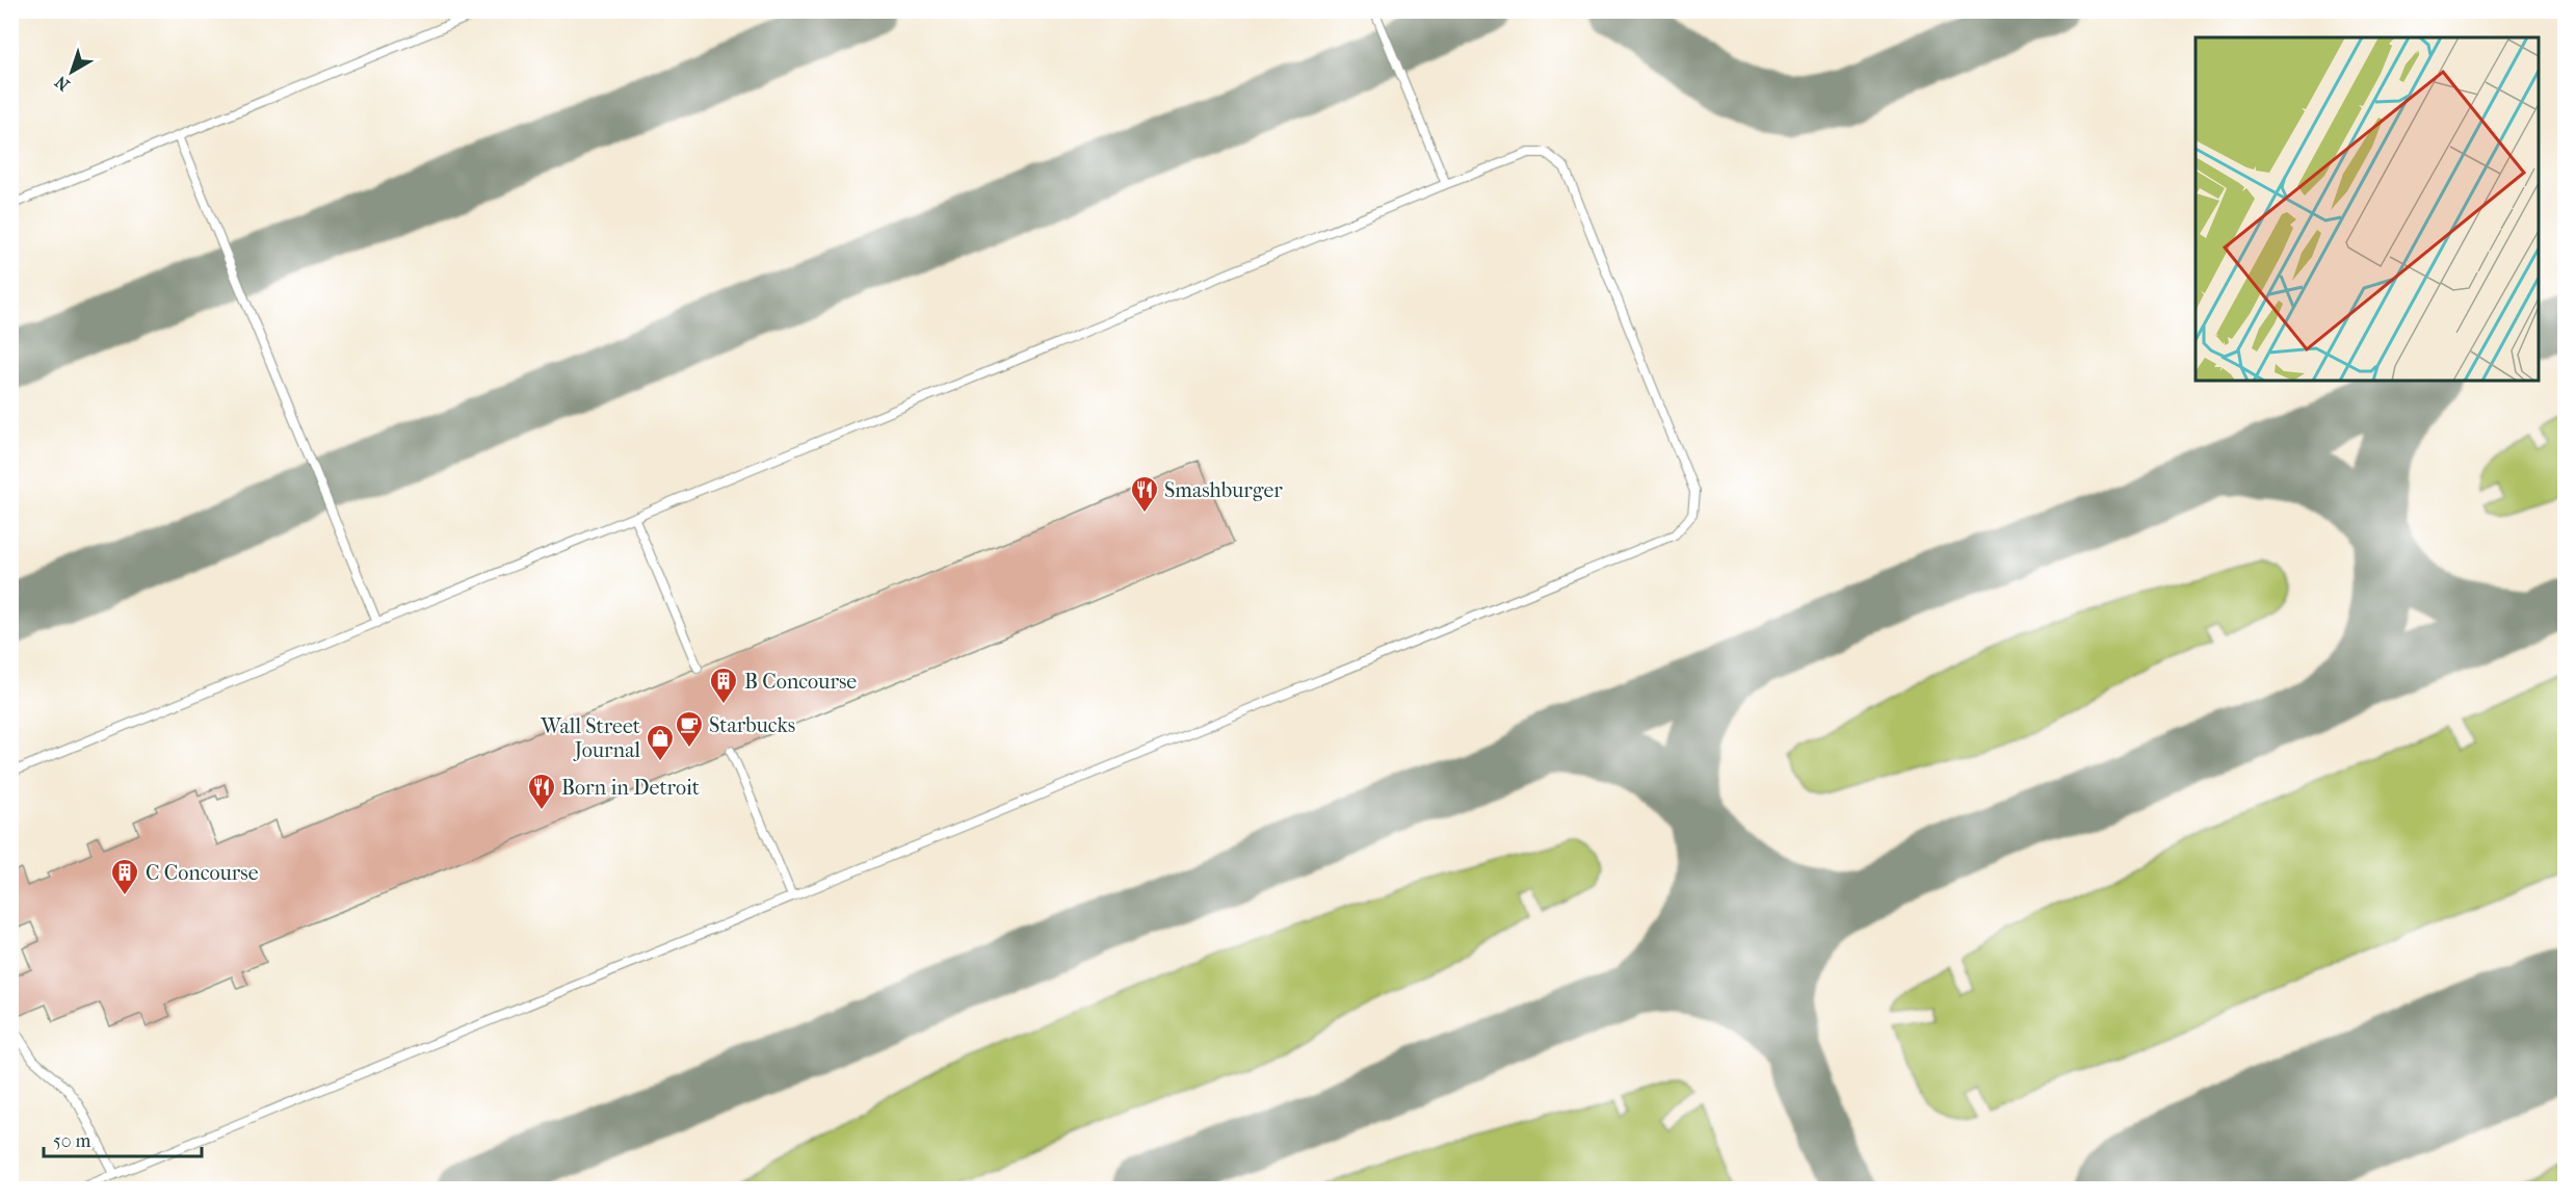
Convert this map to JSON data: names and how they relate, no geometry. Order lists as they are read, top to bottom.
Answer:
{
  "places": {
    "restaurant": ["Smashburger", "Born in Detroit"],
    "building": ["B Concourse", "C Concourse"],
    "cafe": ["Starbucks"],
    "shop": ["Wall Street Journal"]
  },
  "scale_bar": "50 m",
  "north": "bottom left"
}
